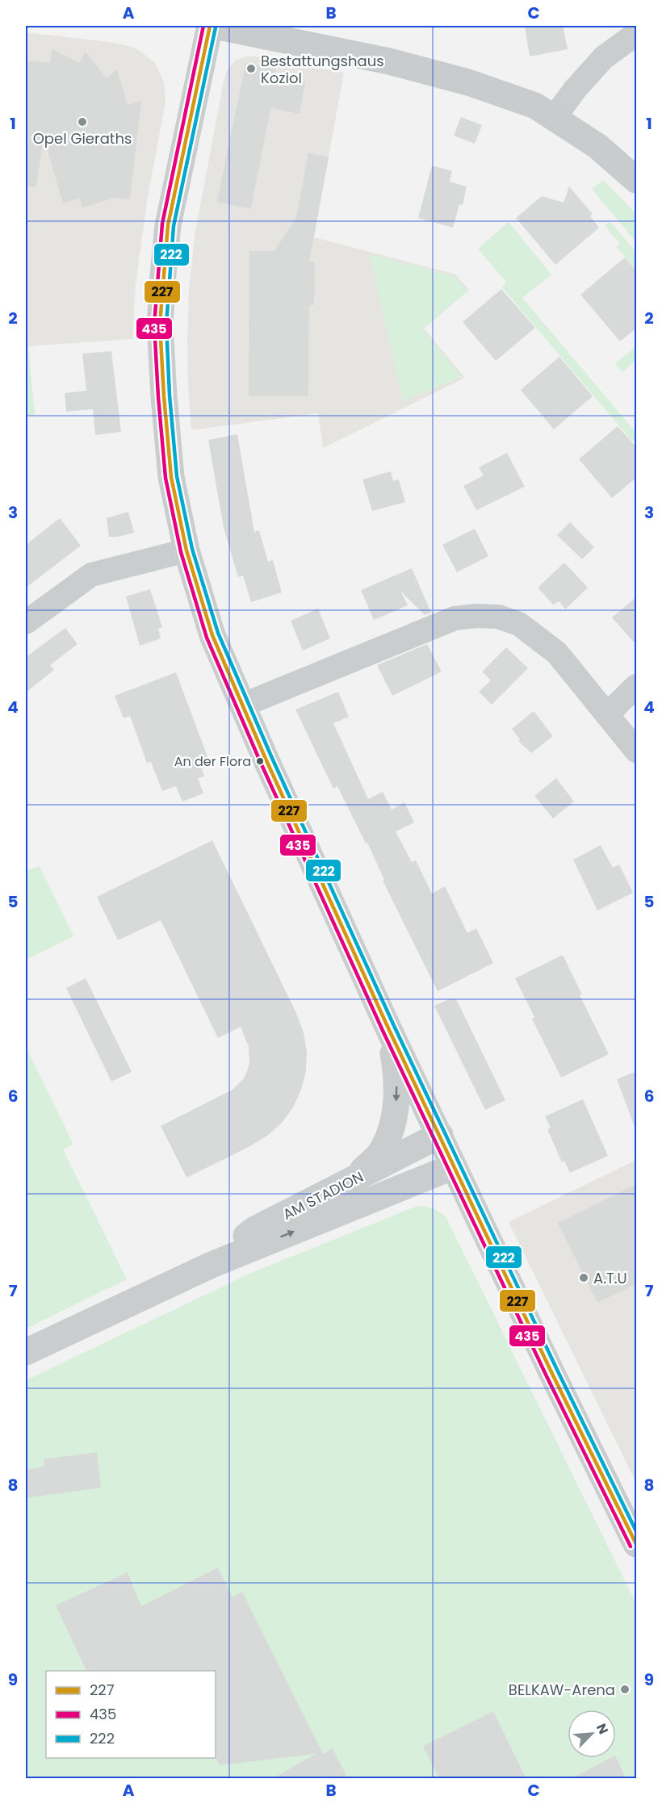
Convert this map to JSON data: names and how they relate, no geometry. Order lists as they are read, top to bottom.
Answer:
{
  "streets": {
    "main road": ["AM STADION"]
  },
  "places": [
    "Bestattungshaus Koziol",
    "Opel Gieraths",
    "An der Flora",
    "A.T.U",
    "BELKAW-Arena"
  ],
  "lines": ["transit line 227", "transit line 435", "transit line 222"],
  "legend": ["227", "435", "222"],
  "north": "top right",
  "grid": {
    "columns": ["A", "B", "C"],
    "rows": [
      "1",
      "2",
      "3",
      "4",
      "5",
      "6",
      "7",
      "8",
      "9"
    ]
  }
}
